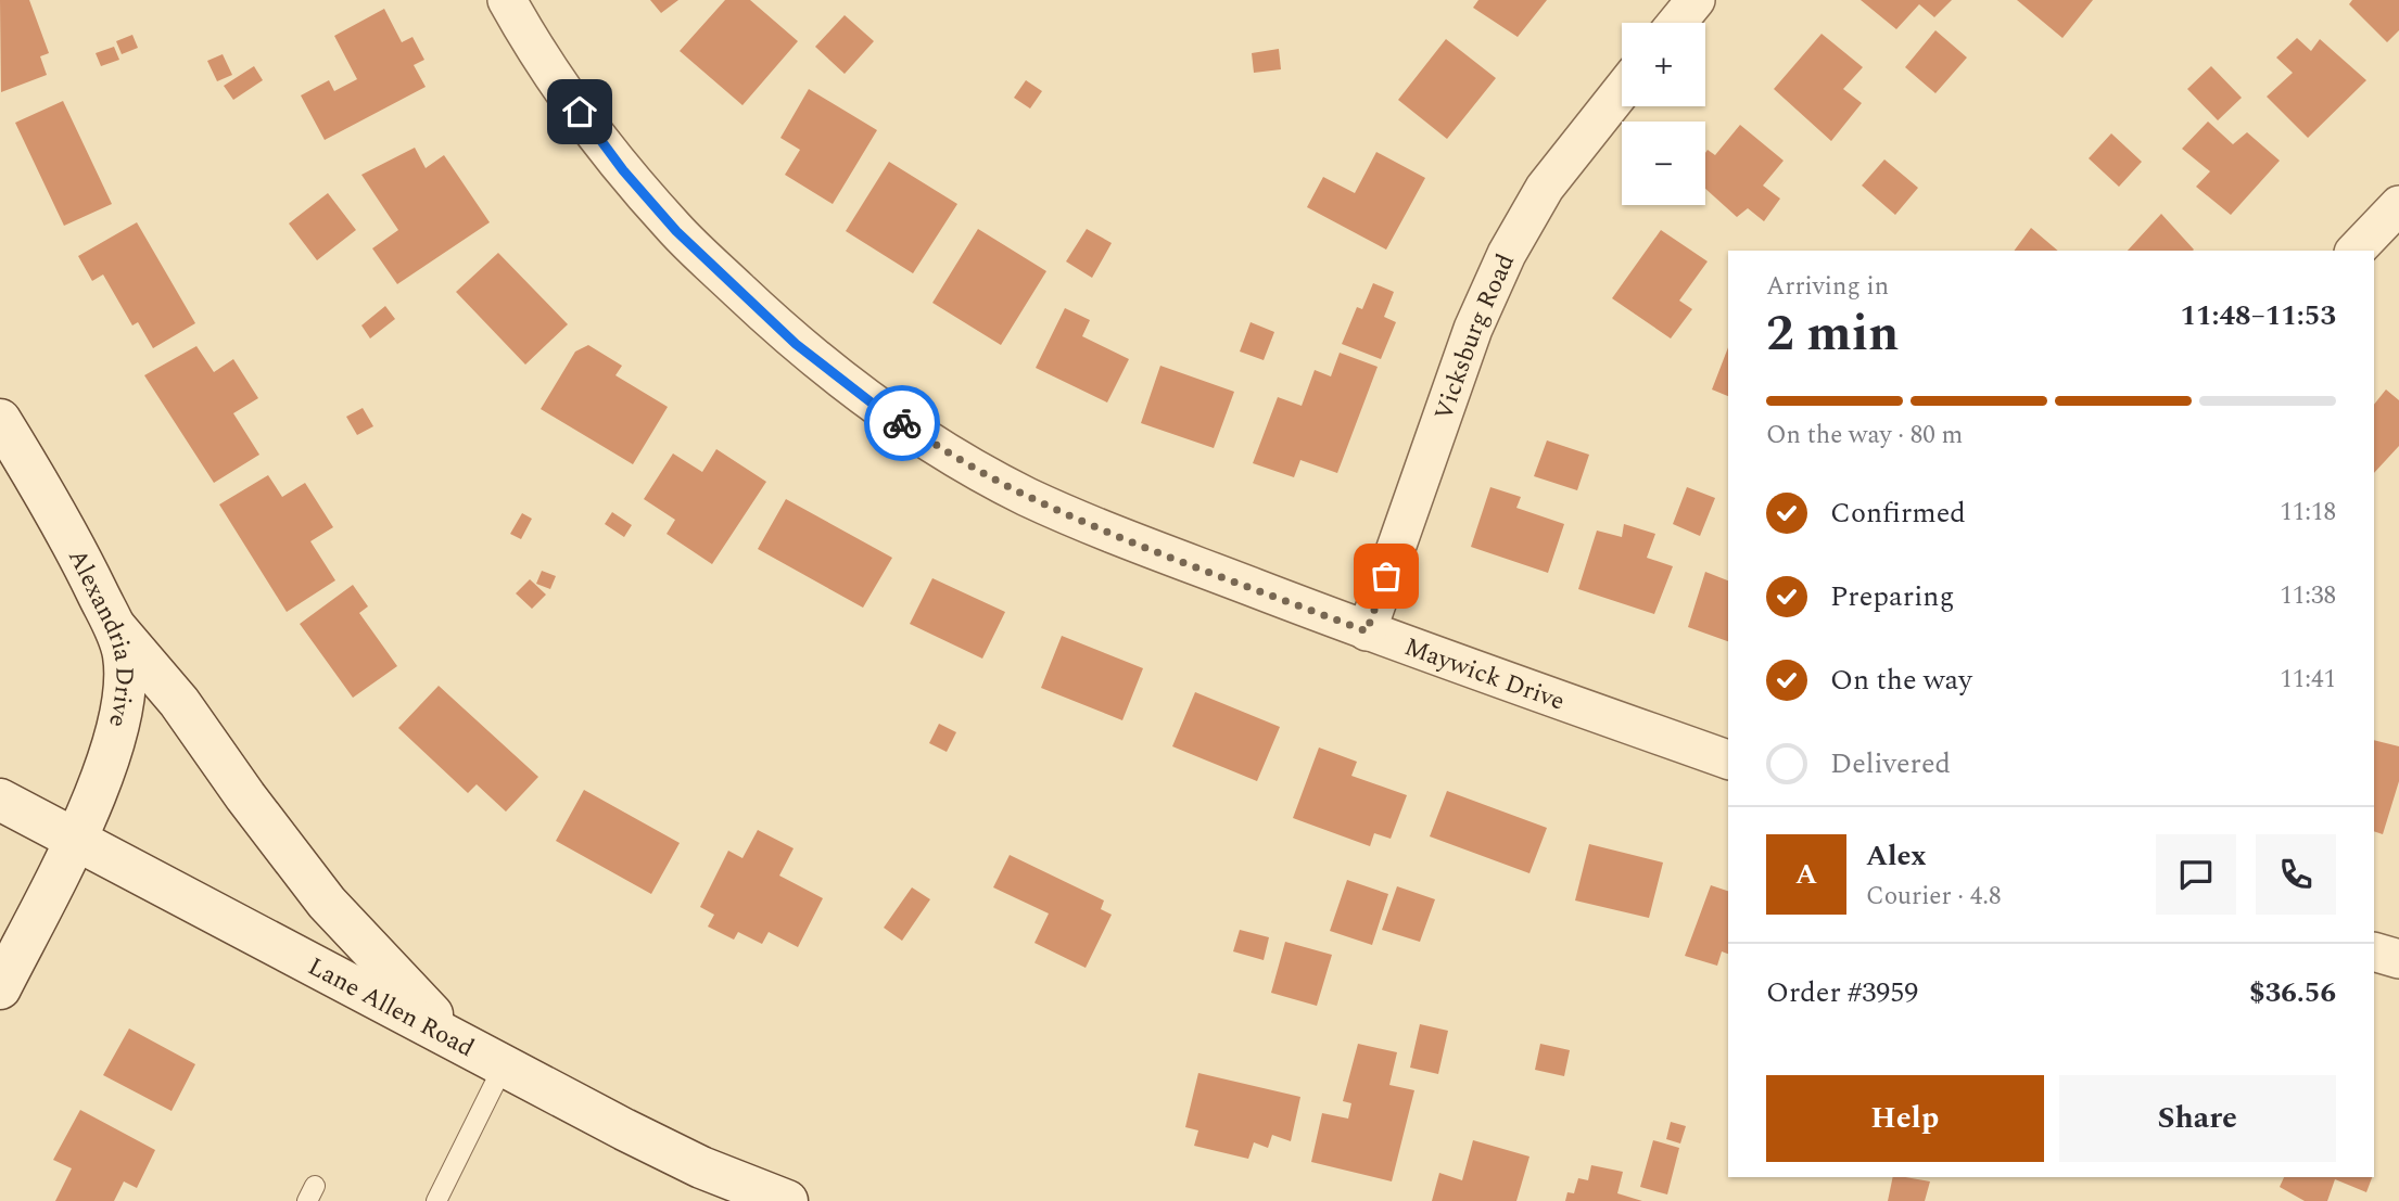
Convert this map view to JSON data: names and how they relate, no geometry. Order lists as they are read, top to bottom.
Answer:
{
  "streets": {
    "main road": ["Alexandria Drive", "Lane Allen Road"],
    "street": ["Vicksburg Road", "Maywick Drive"]
  },
  "crossings": [
    ["Vicksburg Road", "Maywick Drive"],
    ["Alexandria Drive", "Lane Allen Road"]
  ],
  "page": {
    "map_buttons": ["+", "−"],
    "heading": ["2 min", "Arriving in", "11:48–11:53"],
    "panel": [
      "Alex",
      "Courier · 4.8",
      "Order #3959",
      "$36.56"
    ],
    "bar": "On the way · 80 m",
    "list": [
      ["Confirmed", "11:18"],
      ["Preparing", "11:38"],
      ["On the way", "11:41"],
      "Delivered"
    ],
    "round": "A",
    "buttons": ["Help", "Share"]
  }
}
